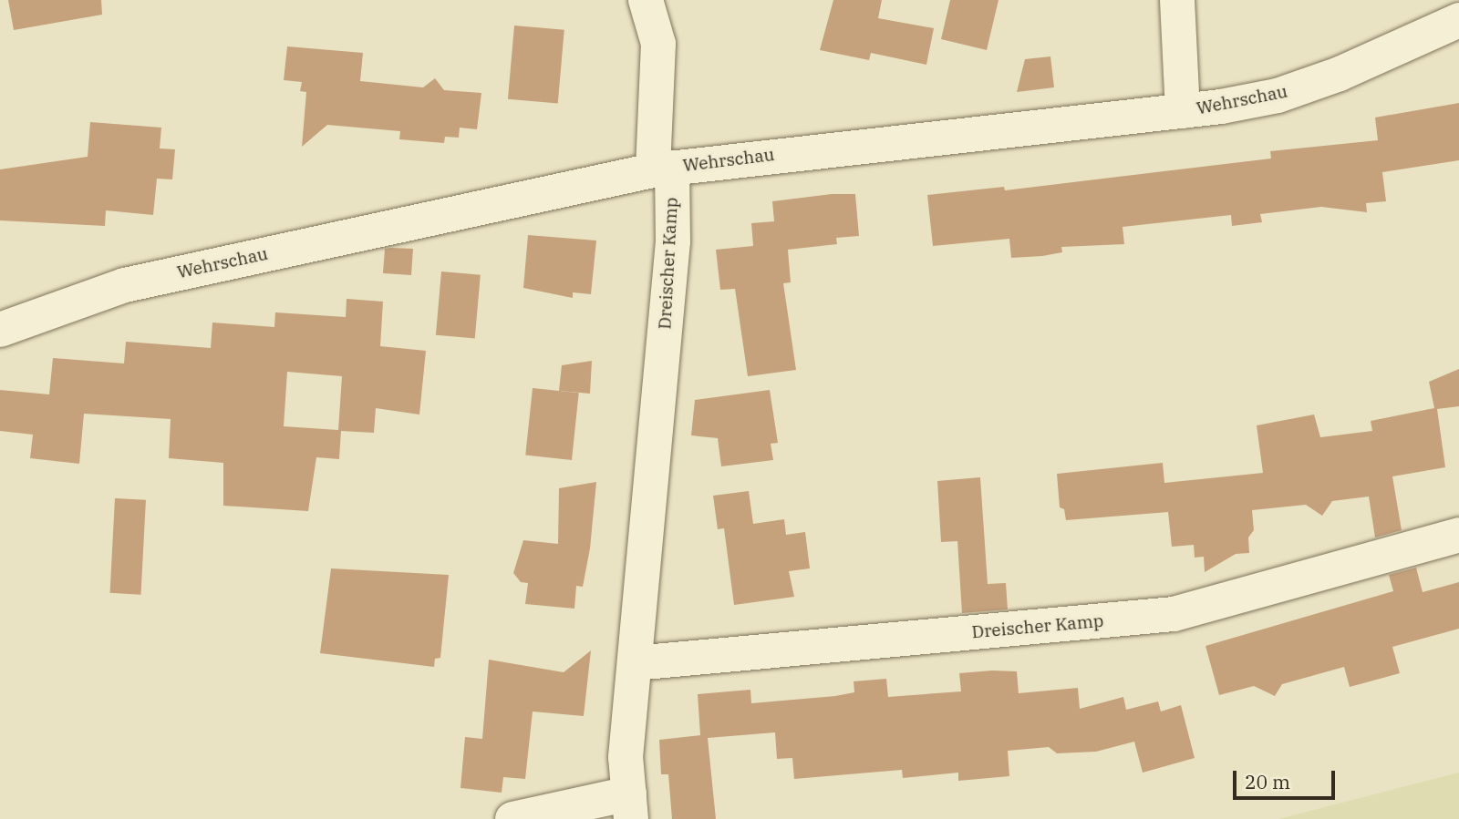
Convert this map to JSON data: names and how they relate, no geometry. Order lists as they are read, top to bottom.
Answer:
{
  "streets": {
    "street": ["Wehrschau", "Dreischer Kamp"]
  },
  "crossings": [
    ["Wehrschau", "Dreischer Kamp"]
  ],
  "scale_bar": "20 m"
}
